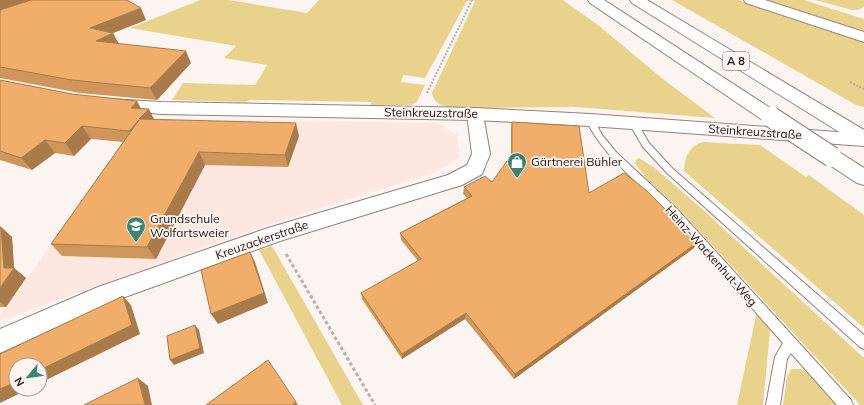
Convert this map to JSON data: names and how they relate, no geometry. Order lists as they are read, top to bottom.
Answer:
{
  "streets": {
    "main road": ["A 8", "Steinkreuzstraße"],
    "street": ["Kreuzackerstraße"],
    "lane": ["Heinz-Wackenhut-Weg"]
  },
  "crossings": [
    ["A 8", "Steinkreuzstraße"],
    ["Steinkreuzstraße", "Kreuzackerstraße"],
    ["Steinkreuzstraße", "Heinz-Wackenhut-Weg"]
  ],
  "places": {
    "shop": ["Gärtnerei Bühler"],
    "school or university": ["Grundschule Wolfartsweier"]
  },
  "north": "bottom left"
}
